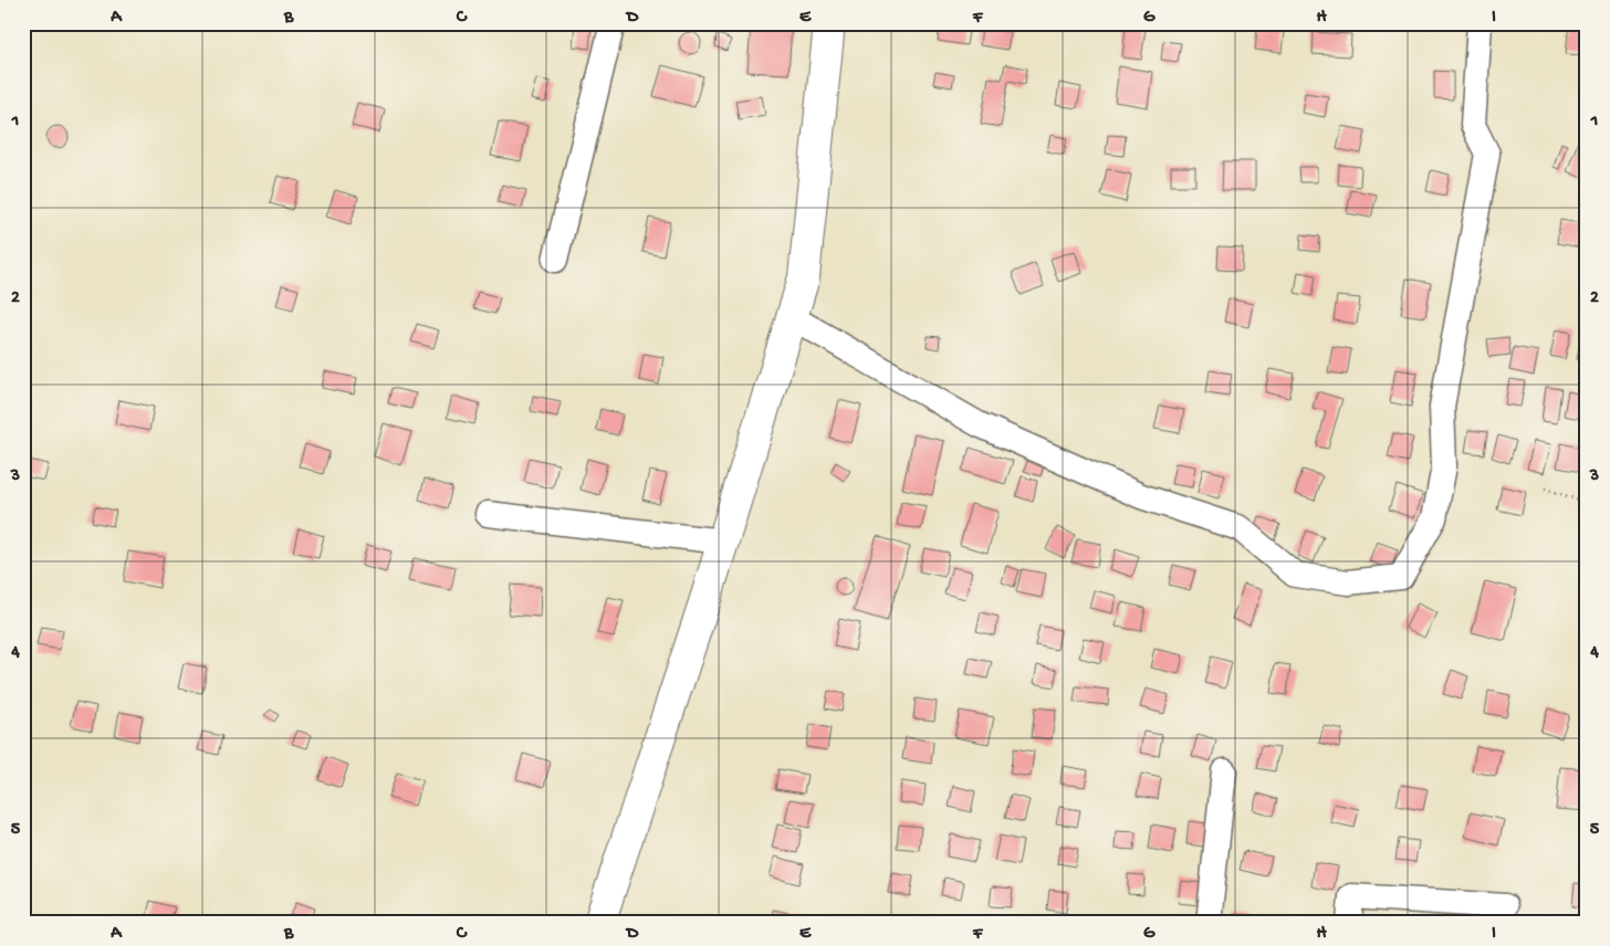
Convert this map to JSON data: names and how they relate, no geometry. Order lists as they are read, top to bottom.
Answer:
{
  "grid": {
    "columns": [
      "A",
      "B",
      "C",
      "D",
      "E",
      "F",
      "G",
      "H",
      "I"
    ],
    "rows": [
      "1",
      "2",
      "3",
      "4",
      "5"
    ]
  }
}
